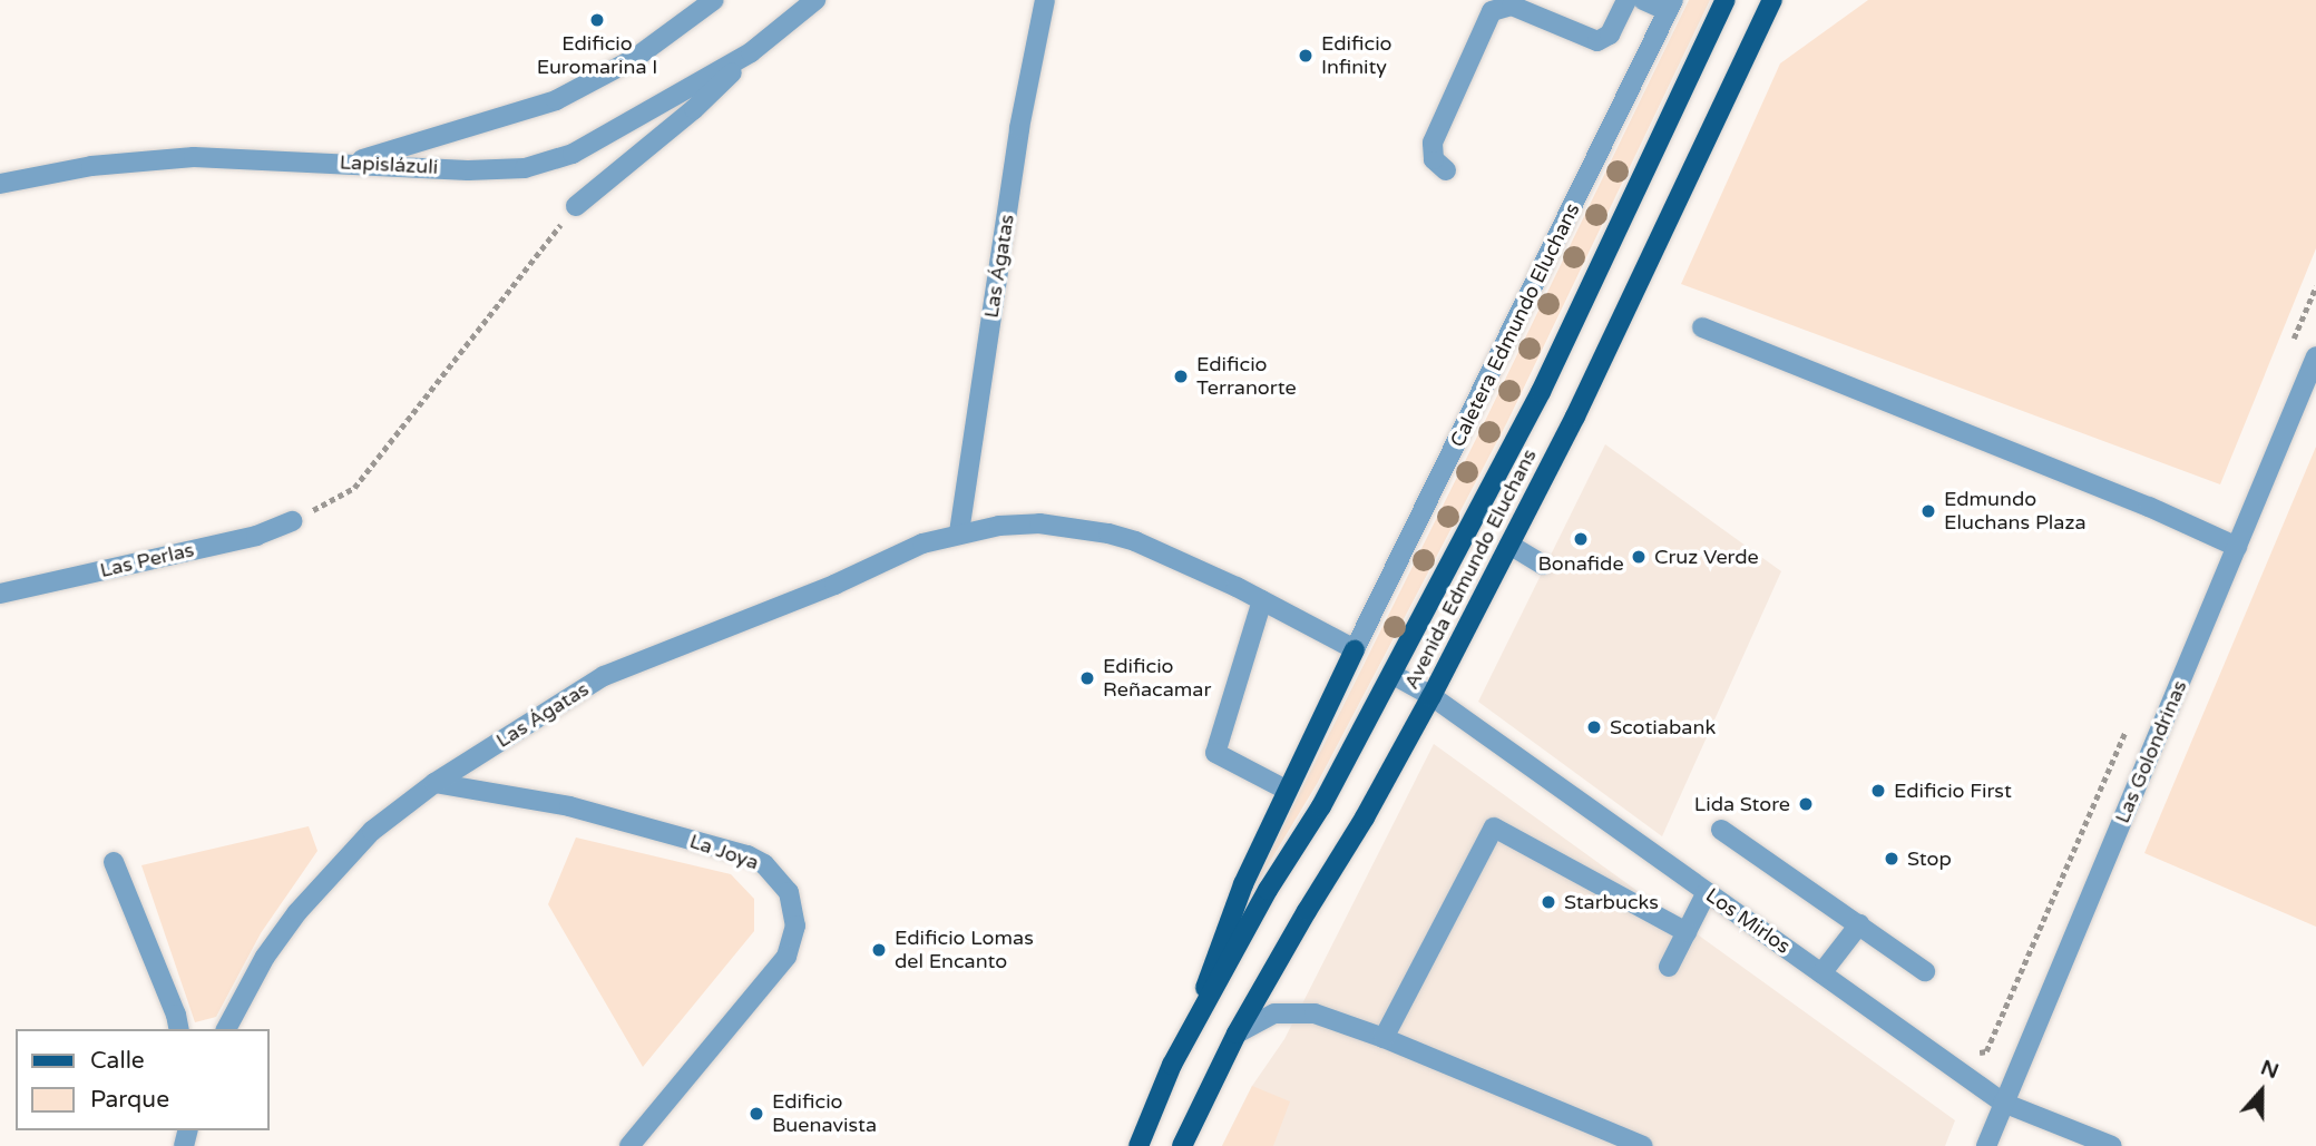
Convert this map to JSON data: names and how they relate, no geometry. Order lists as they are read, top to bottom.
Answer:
{
  "streets": {
    "main road": ["Avenida Edmundo Eluchans"],
    "street": [
      "Lapislázuli",
      "Las Ágatas",
      "Caletera Edmundo Eluchans",
      "Las Perlas",
      "Las Golondrinas",
      "La Joya",
      "Los Mirlos"
    ]
  },
  "crossings": [
    ["Las Ágatas", "Caletera Edmundo Eluchans"],
    ["Las Ágatas", "La Joya"],
    ["Avenida Edmundo Eluchans", "Los Mirlos"],
    ["Las Golondrinas", "Los Mirlos"]
  ],
  "places": [
    "Edificio Euromarina I",
    "Edificio Infinity",
    "Edificio Terranorte",
    "Edmundo Eluchans Plaza",
    "Bonafide",
    "Cruz Verde",
    "Edificio Reñacamar",
    "Scotiabank",
    "Edificio First",
    "Lida Store",
    "Stop",
    "Starbucks",
    "Edificio Lomas del Encanto",
    "Edificio Buenavista"
  ],
  "legend": ["Calle", "Parque"],
  "north": "top"
}
